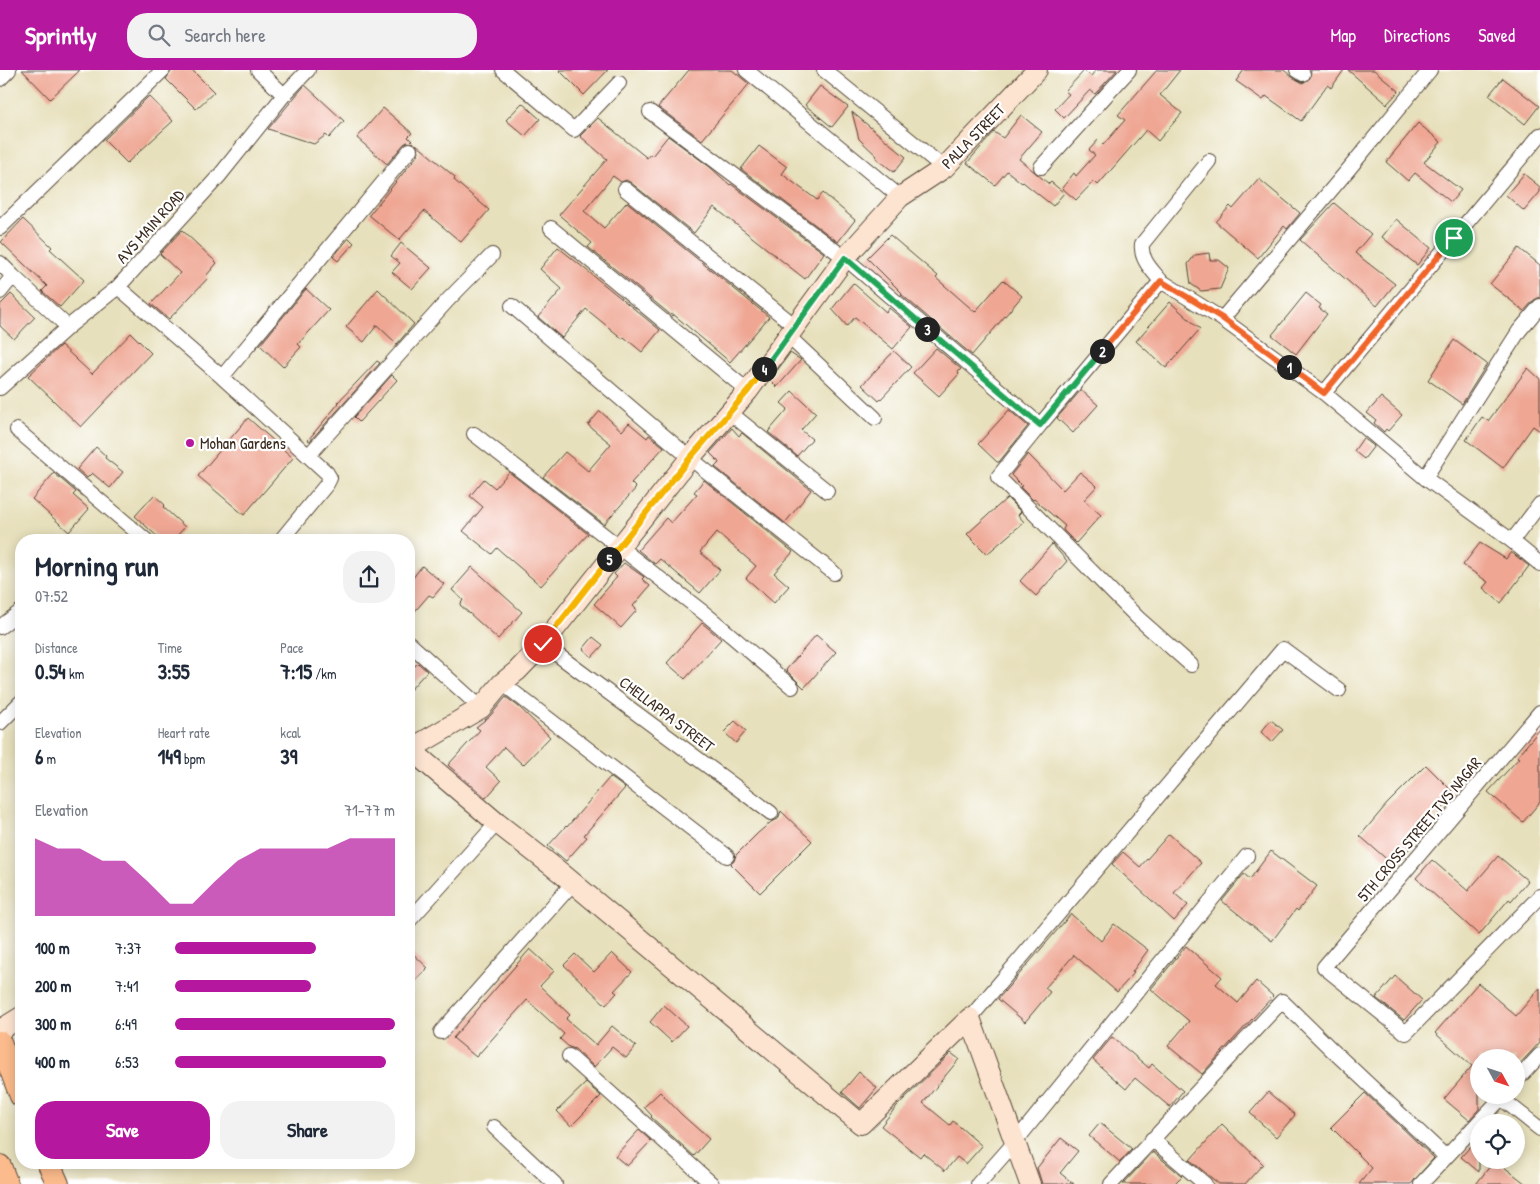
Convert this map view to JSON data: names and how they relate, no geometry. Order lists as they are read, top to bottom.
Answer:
{
  "streets": {
    "street": [
      "PALLA STREET",
      "AVS MAIN ROAD",
      "CHELLAPPA STREET",
      "5TH CROSS STREET,TVS NAGAR"
    ]
  },
  "crossings": [
    ["PALLA STREET", "CHELLAPPA STREET"]
  ],
  "places": ["Mohan Gardens"],
  "north": "bottom right",
  "page": {
    "header": "Sprintly",
    "search": "Search here",
    "nav": ["Map", "Directions", "Saved"],
    "pins": [
      "3",
      "2",
      "1",
      "4",
      "5"
    ],
    "heading": ["Morning run", "07:52"],
    "stats": [
      ["Distance", "0.54 km"],
      ["Time", "3:55"],
      ["Pace", "7:15 /km"],
      ["Elevation", "6 m"],
      ["Heart rate", "149 bpm"],
      ["kcal", "39"]
    ],
    "chart": ["Elevation", "71–77 m"],
    "list": [
      {
        "name": "100 m",
        "note": "7:37"
      },
      {
        "name": "200 m",
        "note": "7:41"
      },
      {
        "name": "300 m",
        "note": "6:49"
      },
      {
        "name": "400 m",
        "note": "6:53"
      }
    ],
    "buttons": ["Save", "Share"]
  }
}
